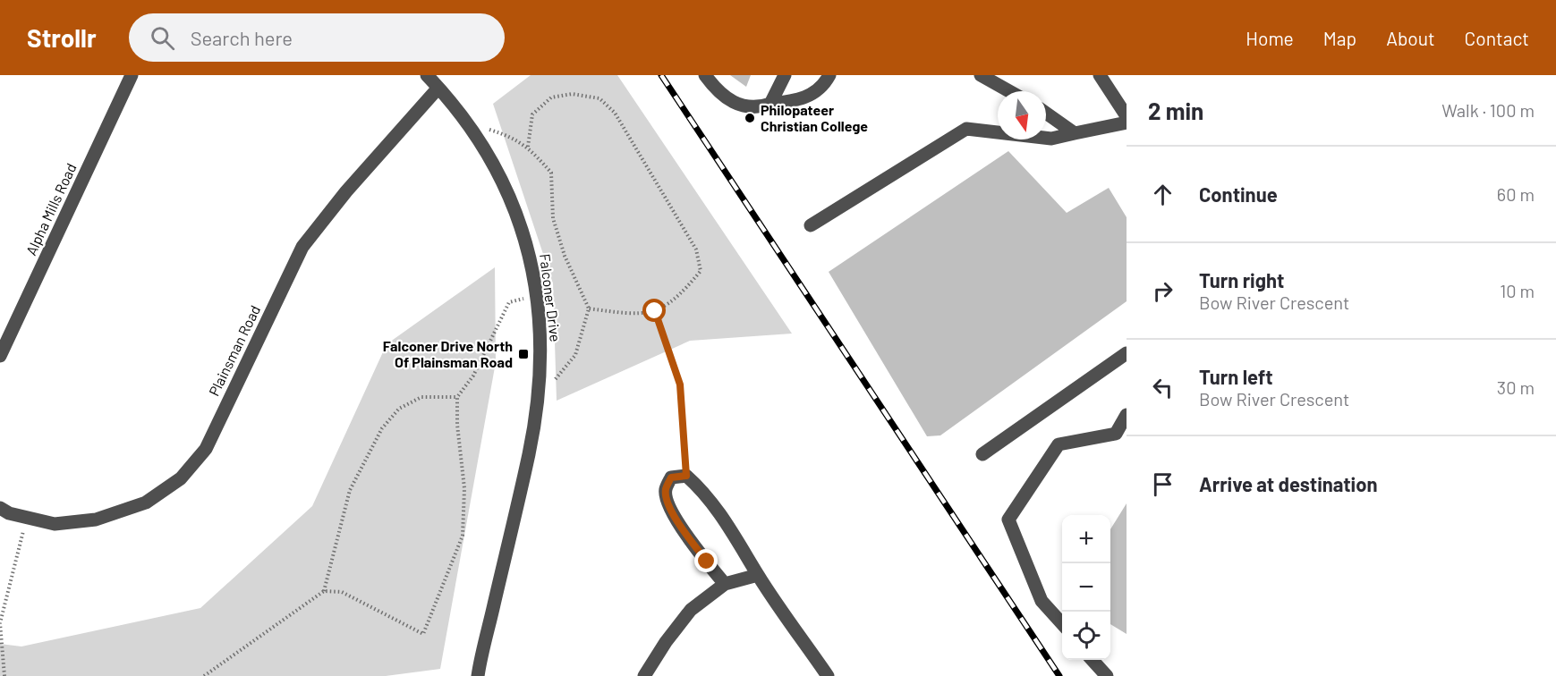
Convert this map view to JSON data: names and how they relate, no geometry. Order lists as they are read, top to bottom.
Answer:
{
  "streets": {
    "street": ["Alpha Mills Road", "Falconer Drive", "Plainsman Road"]
  },
  "crossings": [
    ["Falconer Drive", "Plainsman Road"]
  ],
  "places": {
    "other": ["Philopateer Christian College"],
    "transit": ["Falconer Drive North Of Plainsman Road"]
  },
  "north": "bottom",
  "page": {
    "header": "Strollr",
    "search": "Search here",
    "nav": [
      "Home",
      "Map",
      "About",
      "Contact"
    ],
    "heading": ["2 min", "Walk · 100 m"],
    "list": [
      ["Continue", "60 m"],
      ["Turn right", "Bow River Crescent", "10 m"],
      ["Turn left", "Bow River Crescent", "30 m"],
      "Arrive at destination"
    ],
    "map_buttons": ["+", "−"]
  }
}
